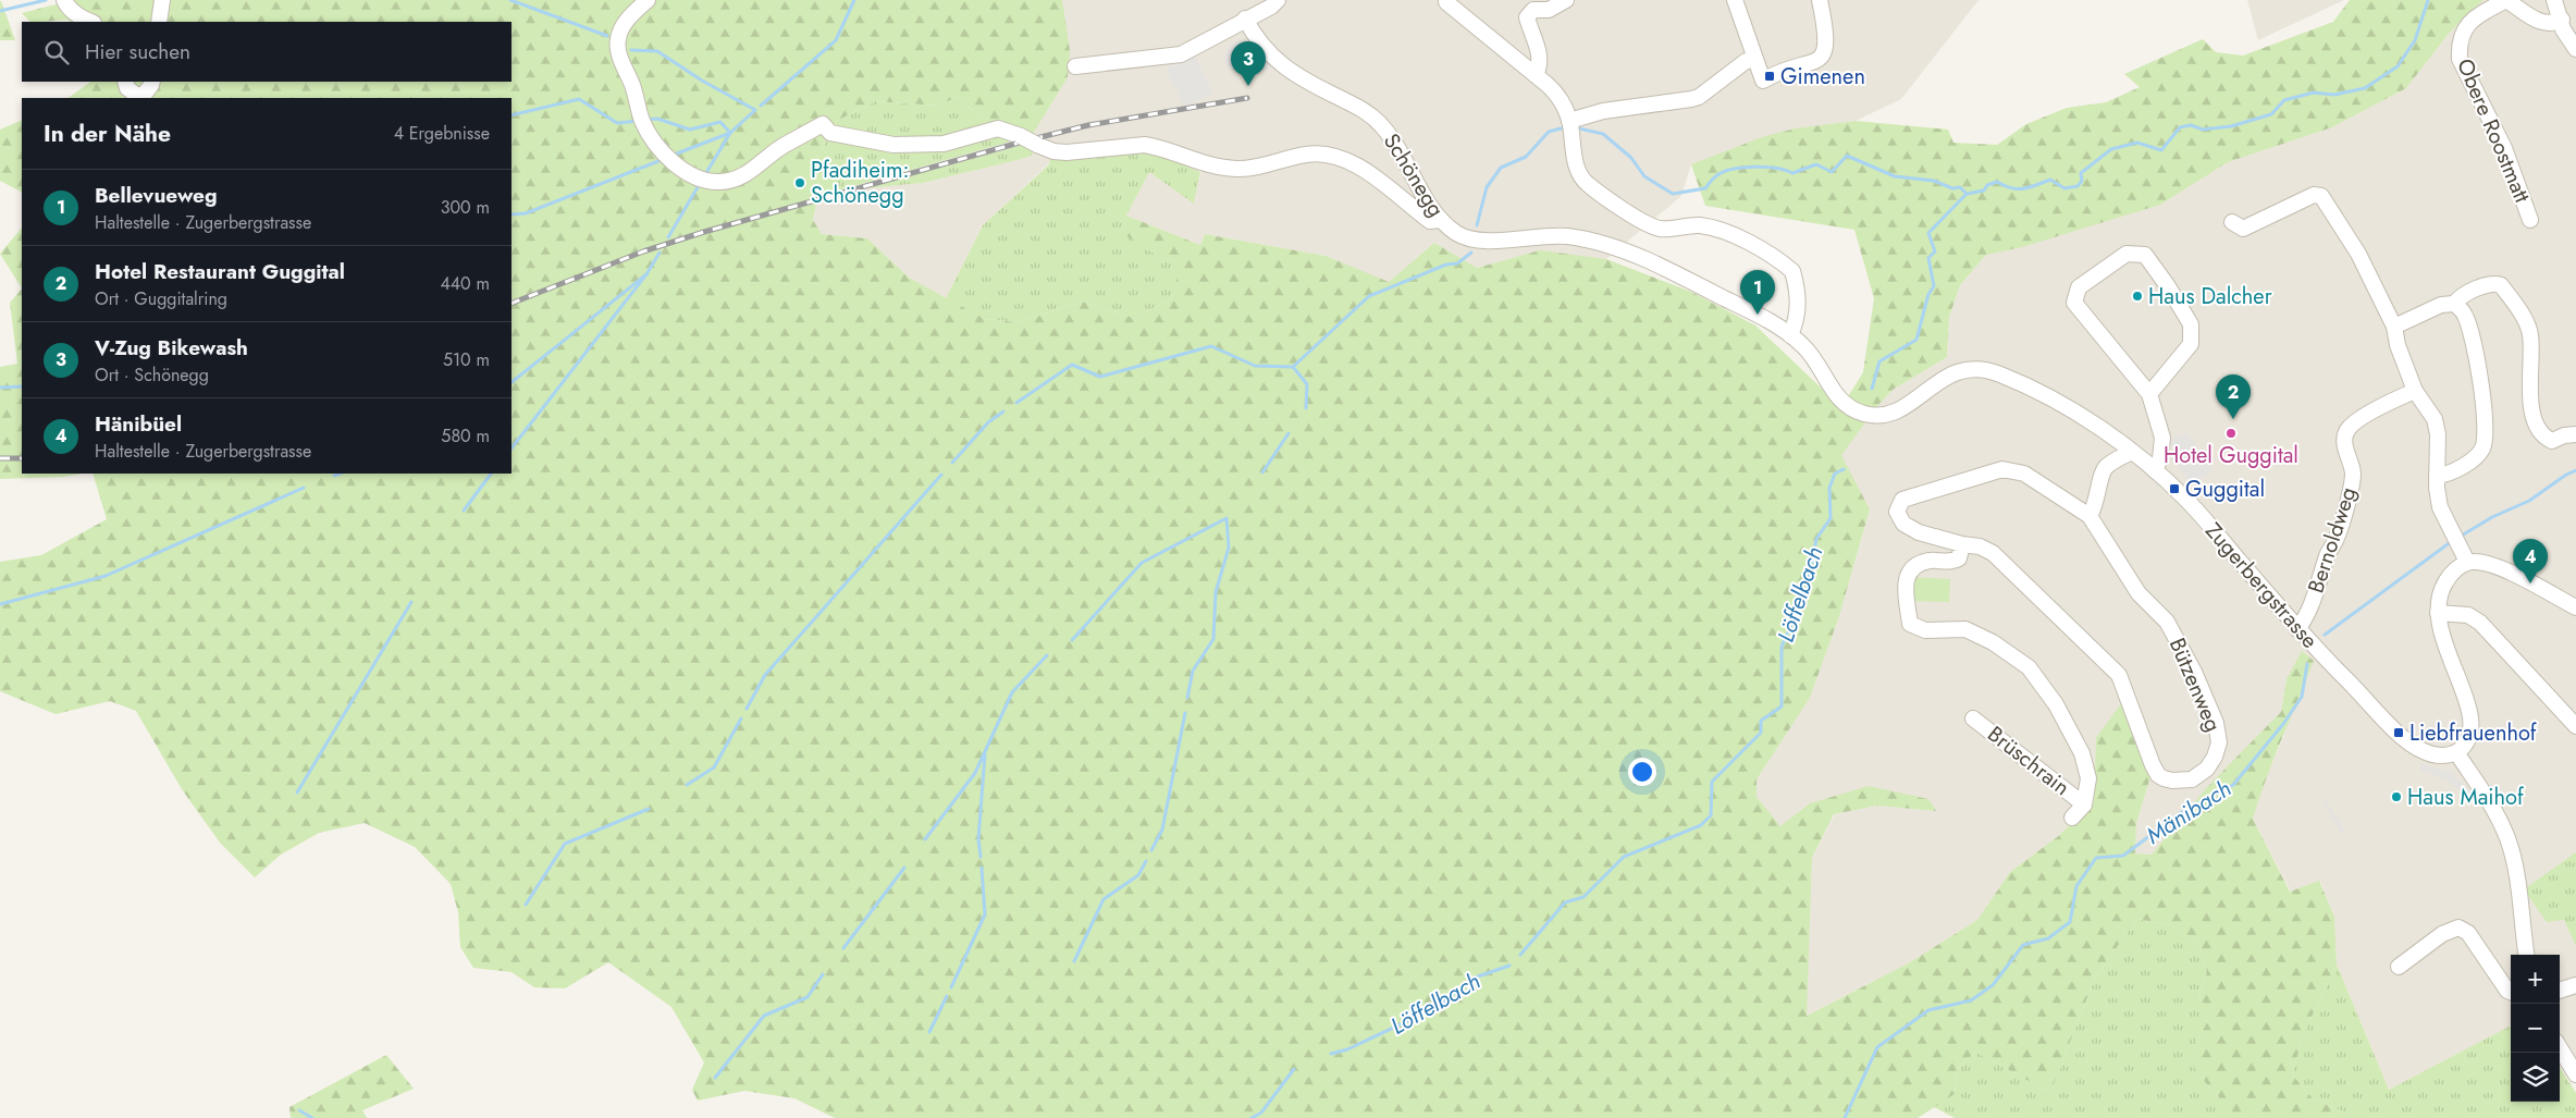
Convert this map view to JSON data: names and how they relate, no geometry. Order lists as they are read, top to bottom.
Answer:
{
  "streets": {
    "street": [
      "Obere Roostmatt",
      "Schönegg",
      "Bernoldweg",
      "Zugerbergstrasse",
      "Bützenweg",
      "Brüschrain"
    ]
  },
  "crossings": [
    ["Schönegg", "Zugerbergstrasse"],
    ["Bernoldweg", "Zugerbergstrasse"],
    ["Bützenweg", "Brüschrain"]
  ],
  "water": ["Löffelbach", "Mänibach"],
  "places": {
    "transit": ["Gimenen", "Guggital", "Liebfrauenhof"],
    "other": [
      "Pfadiheim: Schönegg",
      "Haus Dalcher",
      "Hotel Guggital",
      "Haus Maihof"
    ]
  },
  "page": {
    "search": "Hier suchen",
    "pins": [
      "3",
      "1",
      "2",
      "4"
    ],
    "heading": ["In der Nähe", "4 Ergebnisse"],
    "list": [
      {
        "mark": "1",
        "name": "Bellevueweg",
        "note": "Haltestelle · Zugerbergstrasse",
        "value": "300 m"
      },
      {
        "mark": "2",
        "name": "Hotel Restaurant Guggital",
        "note": "Ort · Guggitalring",
        "value": "440 m"
      },
      {
        "mark": "3",
        "name": "V-Zug Bikewash",
        "note": "Ort · Schönegg",
        "value": "510 m"
      },
      {
        "mark": "4",
        "name": "Hänibüel",
        "note": "Haltestelle · Zugerbergstrasse",
        "value": "580 m"
      }
    ],
    "map_buttons": ["+", "−"]
  }
}
